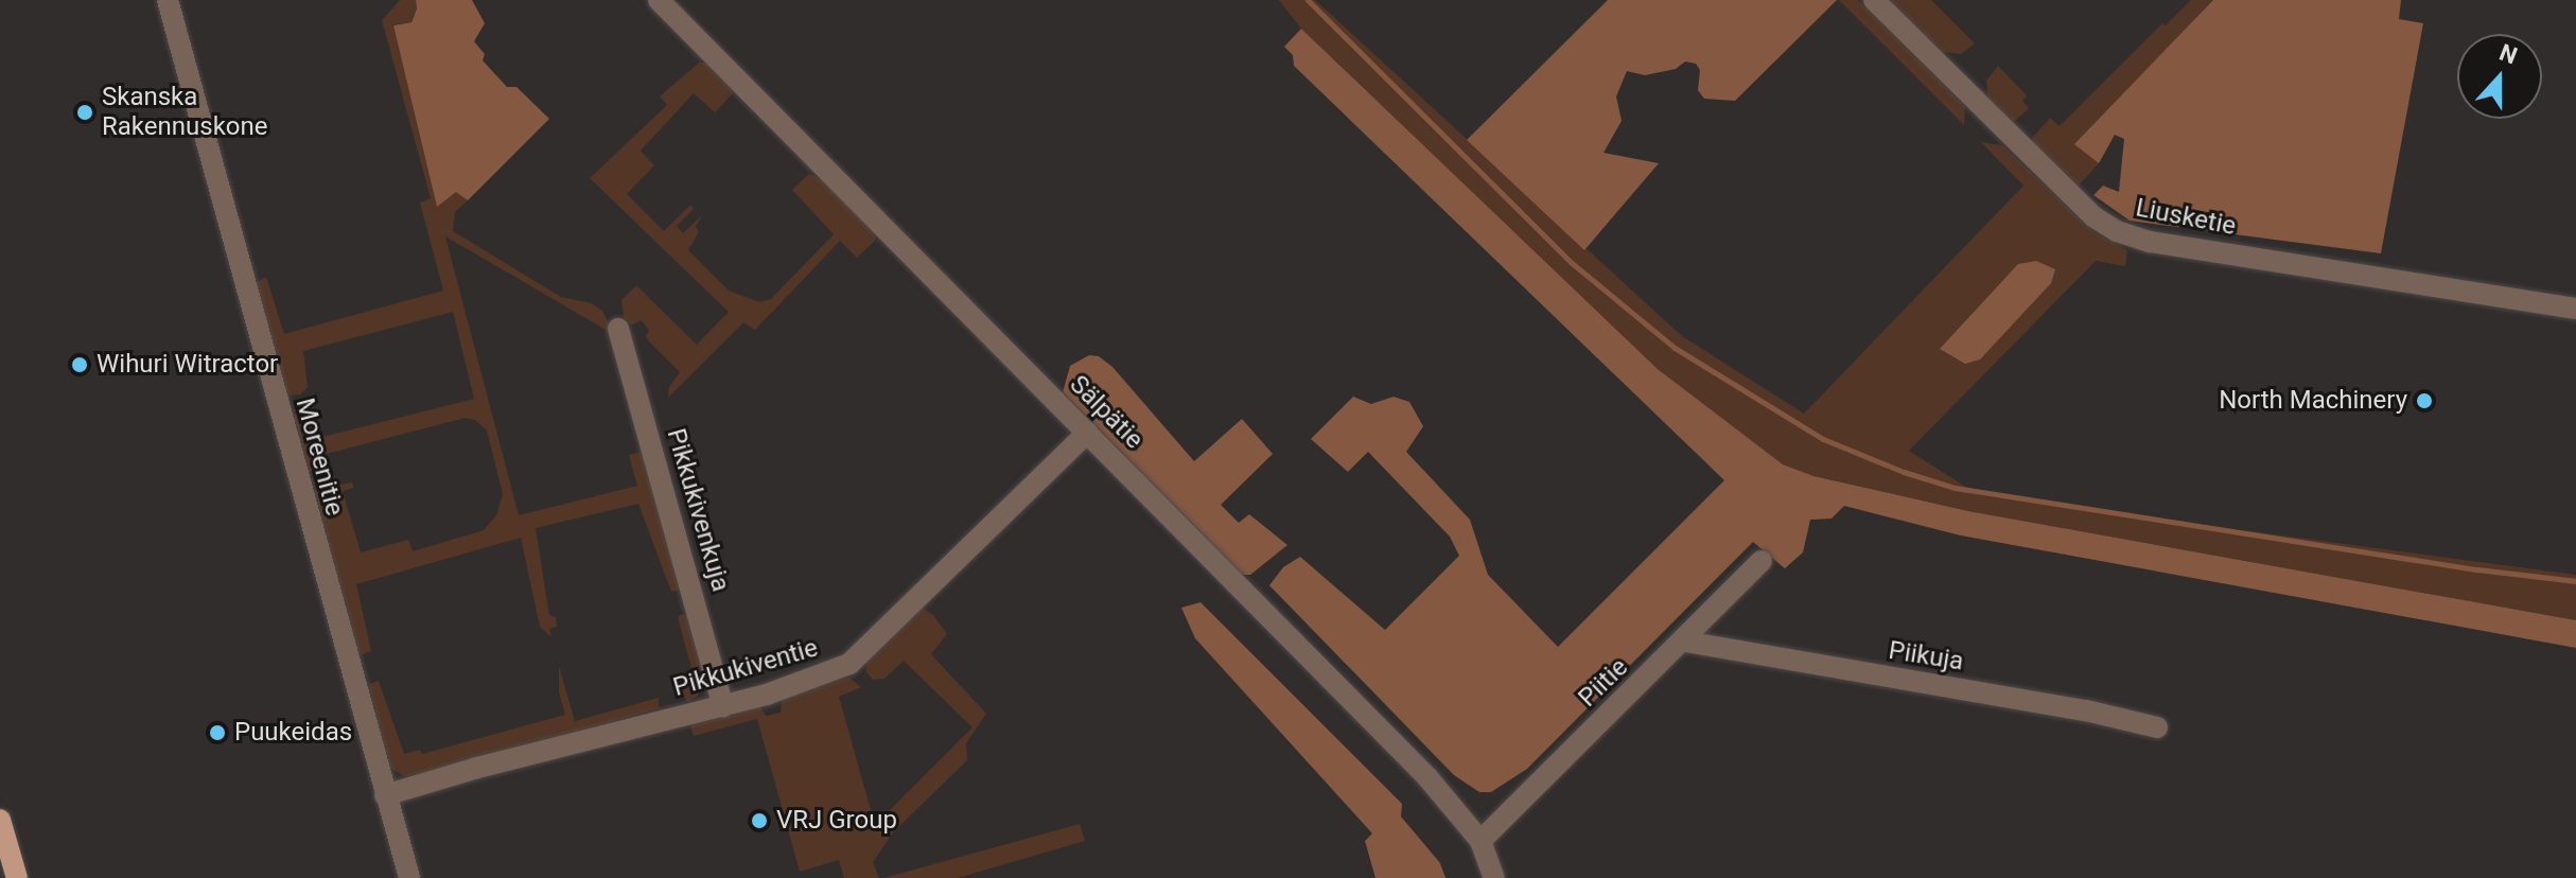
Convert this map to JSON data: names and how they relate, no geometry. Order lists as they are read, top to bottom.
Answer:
{
  "streets": {
    "street": [
      "Liusketie",
      "Sälpätie",
      "Moreenitie",
      "Pikkukivenkuja",
      "Piikuja",
      "Pikkukiventie",
      "Piitie"
    ]
  },
  "crossings": [
    ["Sälpätie", "Pikkukiventie"],
    ["Sälpätie", "Piitie"],
    ["Moreenitie", "Pikkukiventie"],
    ["Pikkukivenkuja", "Pikkukiventie"],
    ["Piikuja", "Piitie"]
  ],
  "places": [
    "Skanska Rakennuskone",
    "Wihuri Witractor",
    "North Machinery",
    "Puukeidas",
    "VRJ Group"
  ],
  "north": "top"
}
